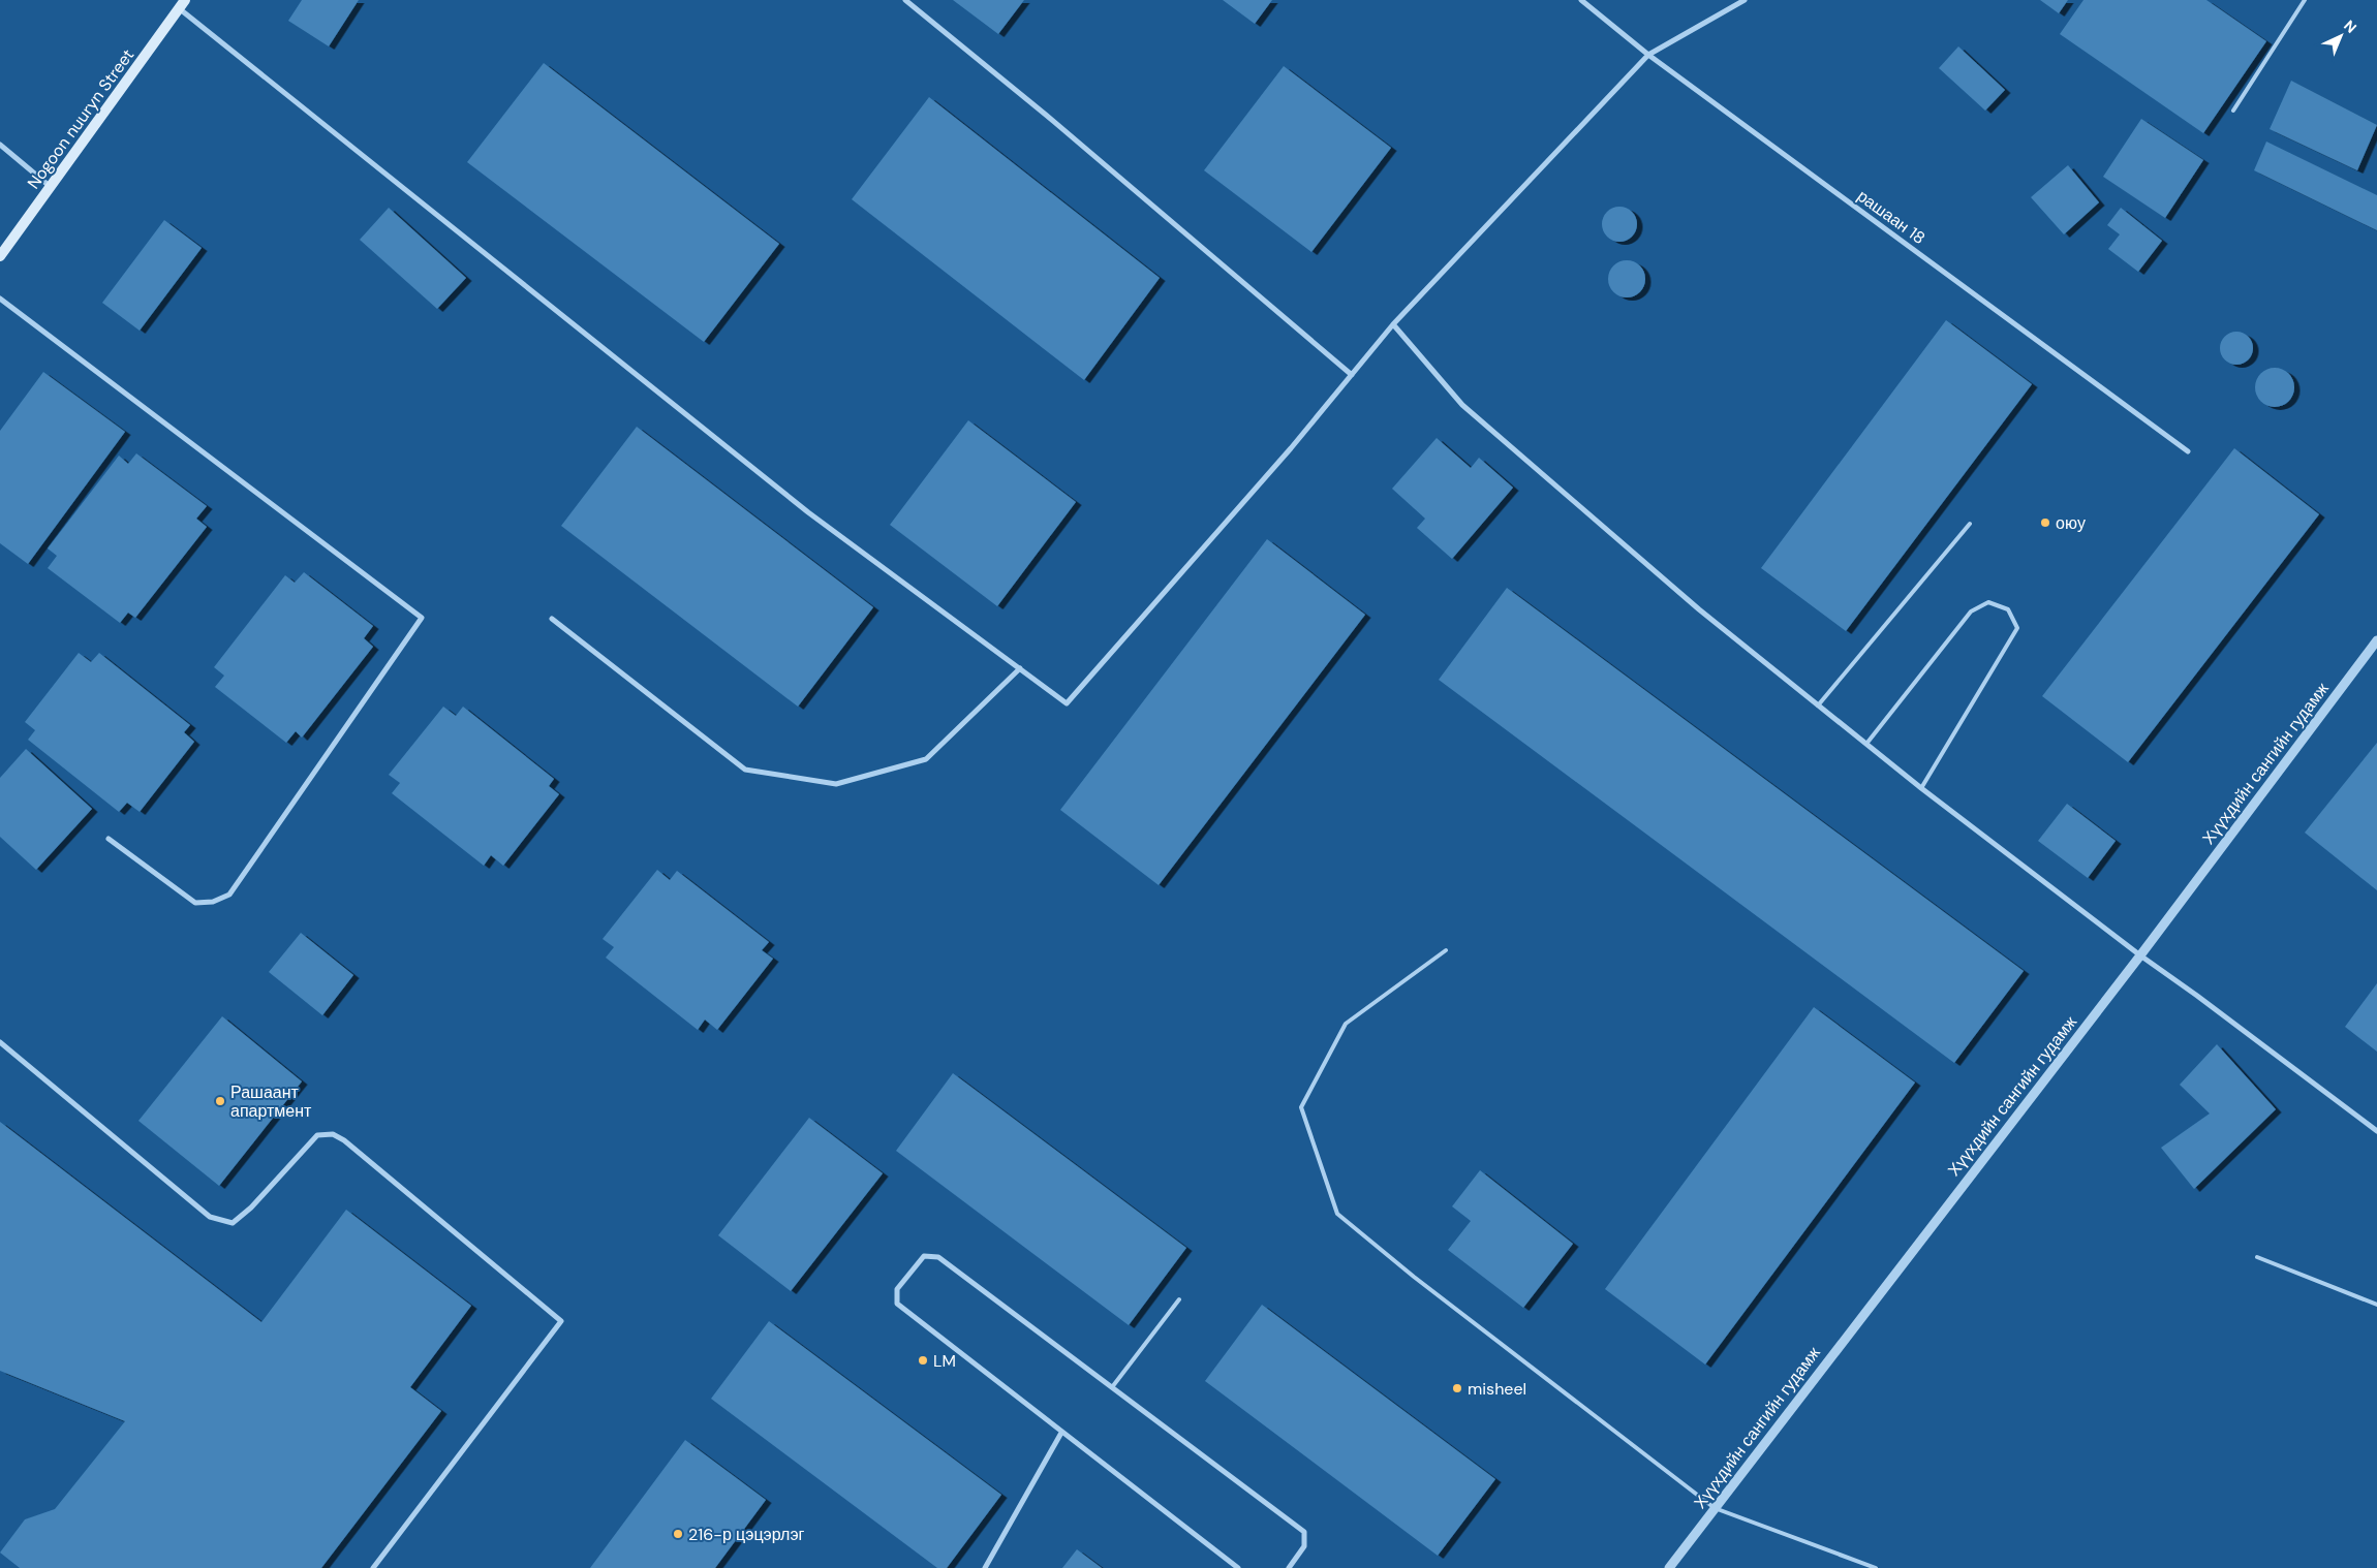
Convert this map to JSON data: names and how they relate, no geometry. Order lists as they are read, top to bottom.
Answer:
{
  "streets": {
    "main road": ["Nogoon nuuryn Street"],
    "street": ["рашаан 18", "Хүүхдийн сангийн гудамж"]
  },
  "places": [
    "оюу",
    "Рашаант апартмент",
    "LM",
    "misheel",
    "216-р цэцэрлэг"
  ],
  "north": "top right"
}
